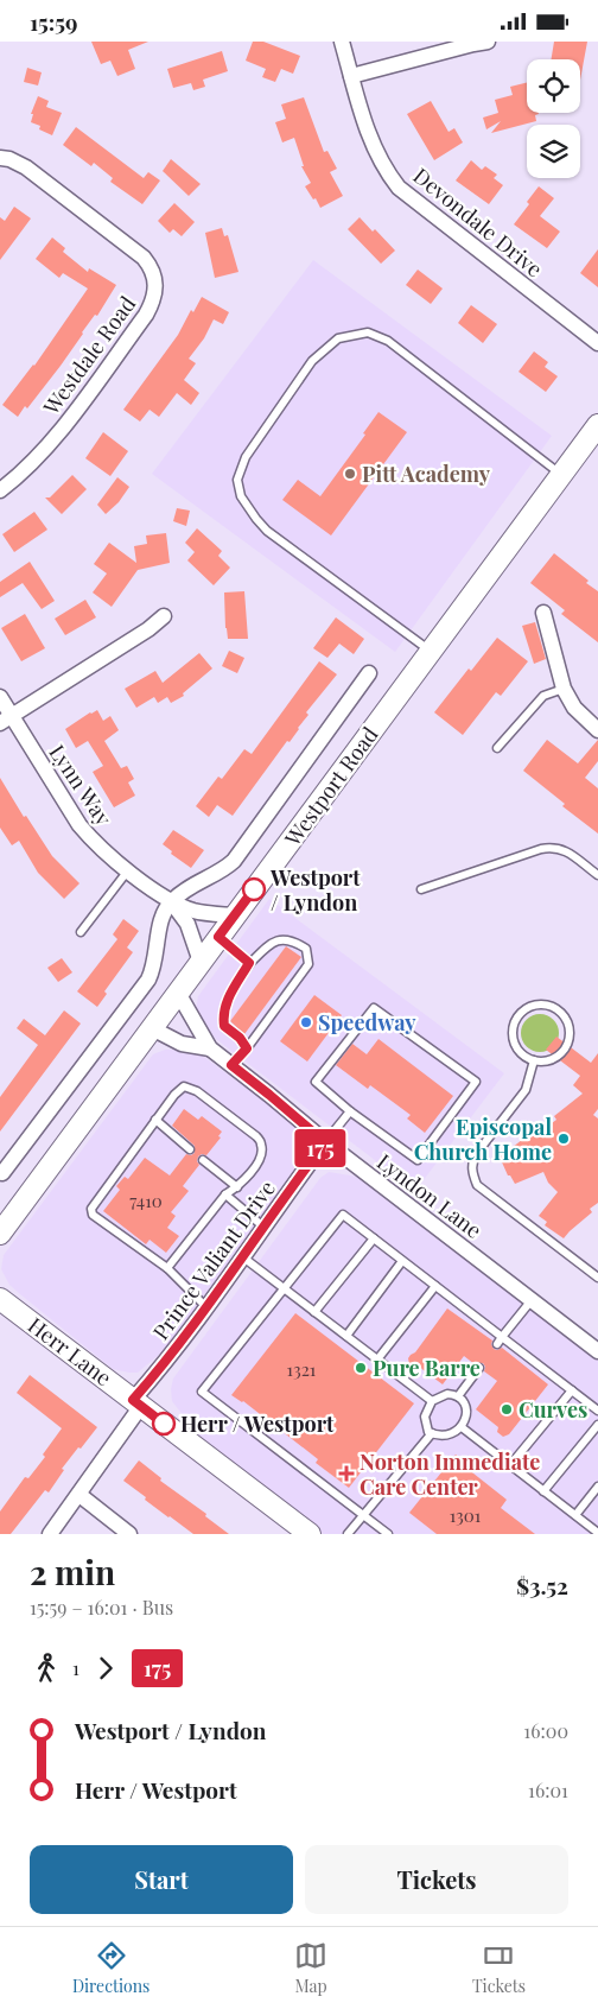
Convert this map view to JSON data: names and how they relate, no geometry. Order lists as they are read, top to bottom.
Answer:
{
  "streets": {
    "main road": ["Westport Road", "Herr Lane"],
    "street": [
      "Devondale Drive",
      "Westdale Road",
      "Lynn Way",
      "Lyndon Lane",
      "Prince Valiant Drive"
    ]
  },
  "crossings": [
    ["Lynn Way", "Westport Road"],
    ["Westport Road", "Lyndon Lane"],
    ["Lyndon Lane", "Prince Valiant Drive"],
    ["Prince Valiant Drive", "Herr Lane"]
  ],
  "places": {
    "other": [
      "Pitt Academy",
      "Westport / Lyndon",
      "Speedway",
      "Episcopal Church Home",
      "Pure Barre",
      "Curves",
      "Herr / Westport"
    ],
    "health": ["Norton Immediate Care Center"]
  },
  "lines": ["bus line 175"],
  "house_numbers": ["7410", "1321", "1301"],
  "page": {
    "status": "15:59",
    "on_map": "175",
    "heading": ["2 min", "15:59 – 16:01 · Bus", "$3.52"],
    "legs": ["1", "175"],
    "list": [
      {
        "name": "Westport / Lyndon",
        "value": "16:00"
      },
      {
        "name": "Herr / Westport",
        "value": "16:01"
      }
    ],
    "buttons": ["Start", "Tickets"],
    "tabs": ["Directions", "Map", "Tickets"]
  }
}
